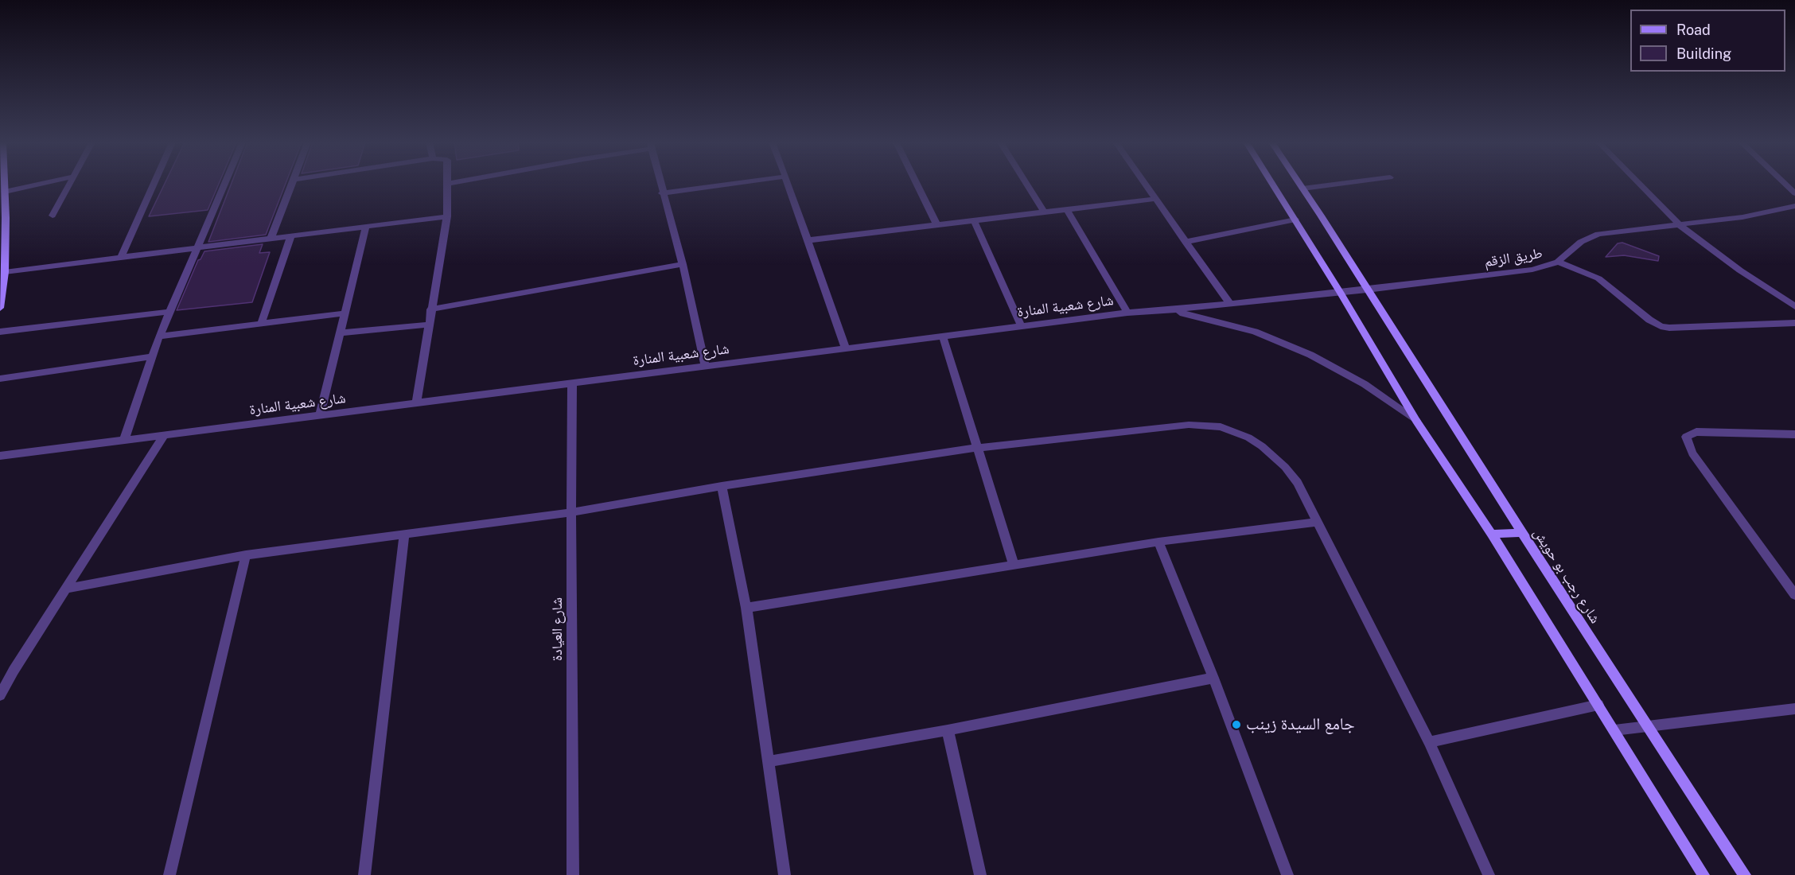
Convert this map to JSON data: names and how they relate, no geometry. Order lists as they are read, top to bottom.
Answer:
{
  "streets": {
    "main road": ["شارع رجب بو حويش"],
    "street": ["طريق الزقم", "شارع شعبية المنارة", "شارع العيادة"]
  },
  "crossings": [
    ["طريق الزقم", "شارع شعبية المنارة"],
    ["طريق الزقم", "شارع رجب بو حويش"],
    ["شارع شعبية المنارة", "شارع رجب بو حويش"],
    ["شارع شعبية المنارة", "شارع العيادة"]
  ],
  "places": ["جامع السيدة زينب"],
  "legend": ["Road", "Building"]
}
